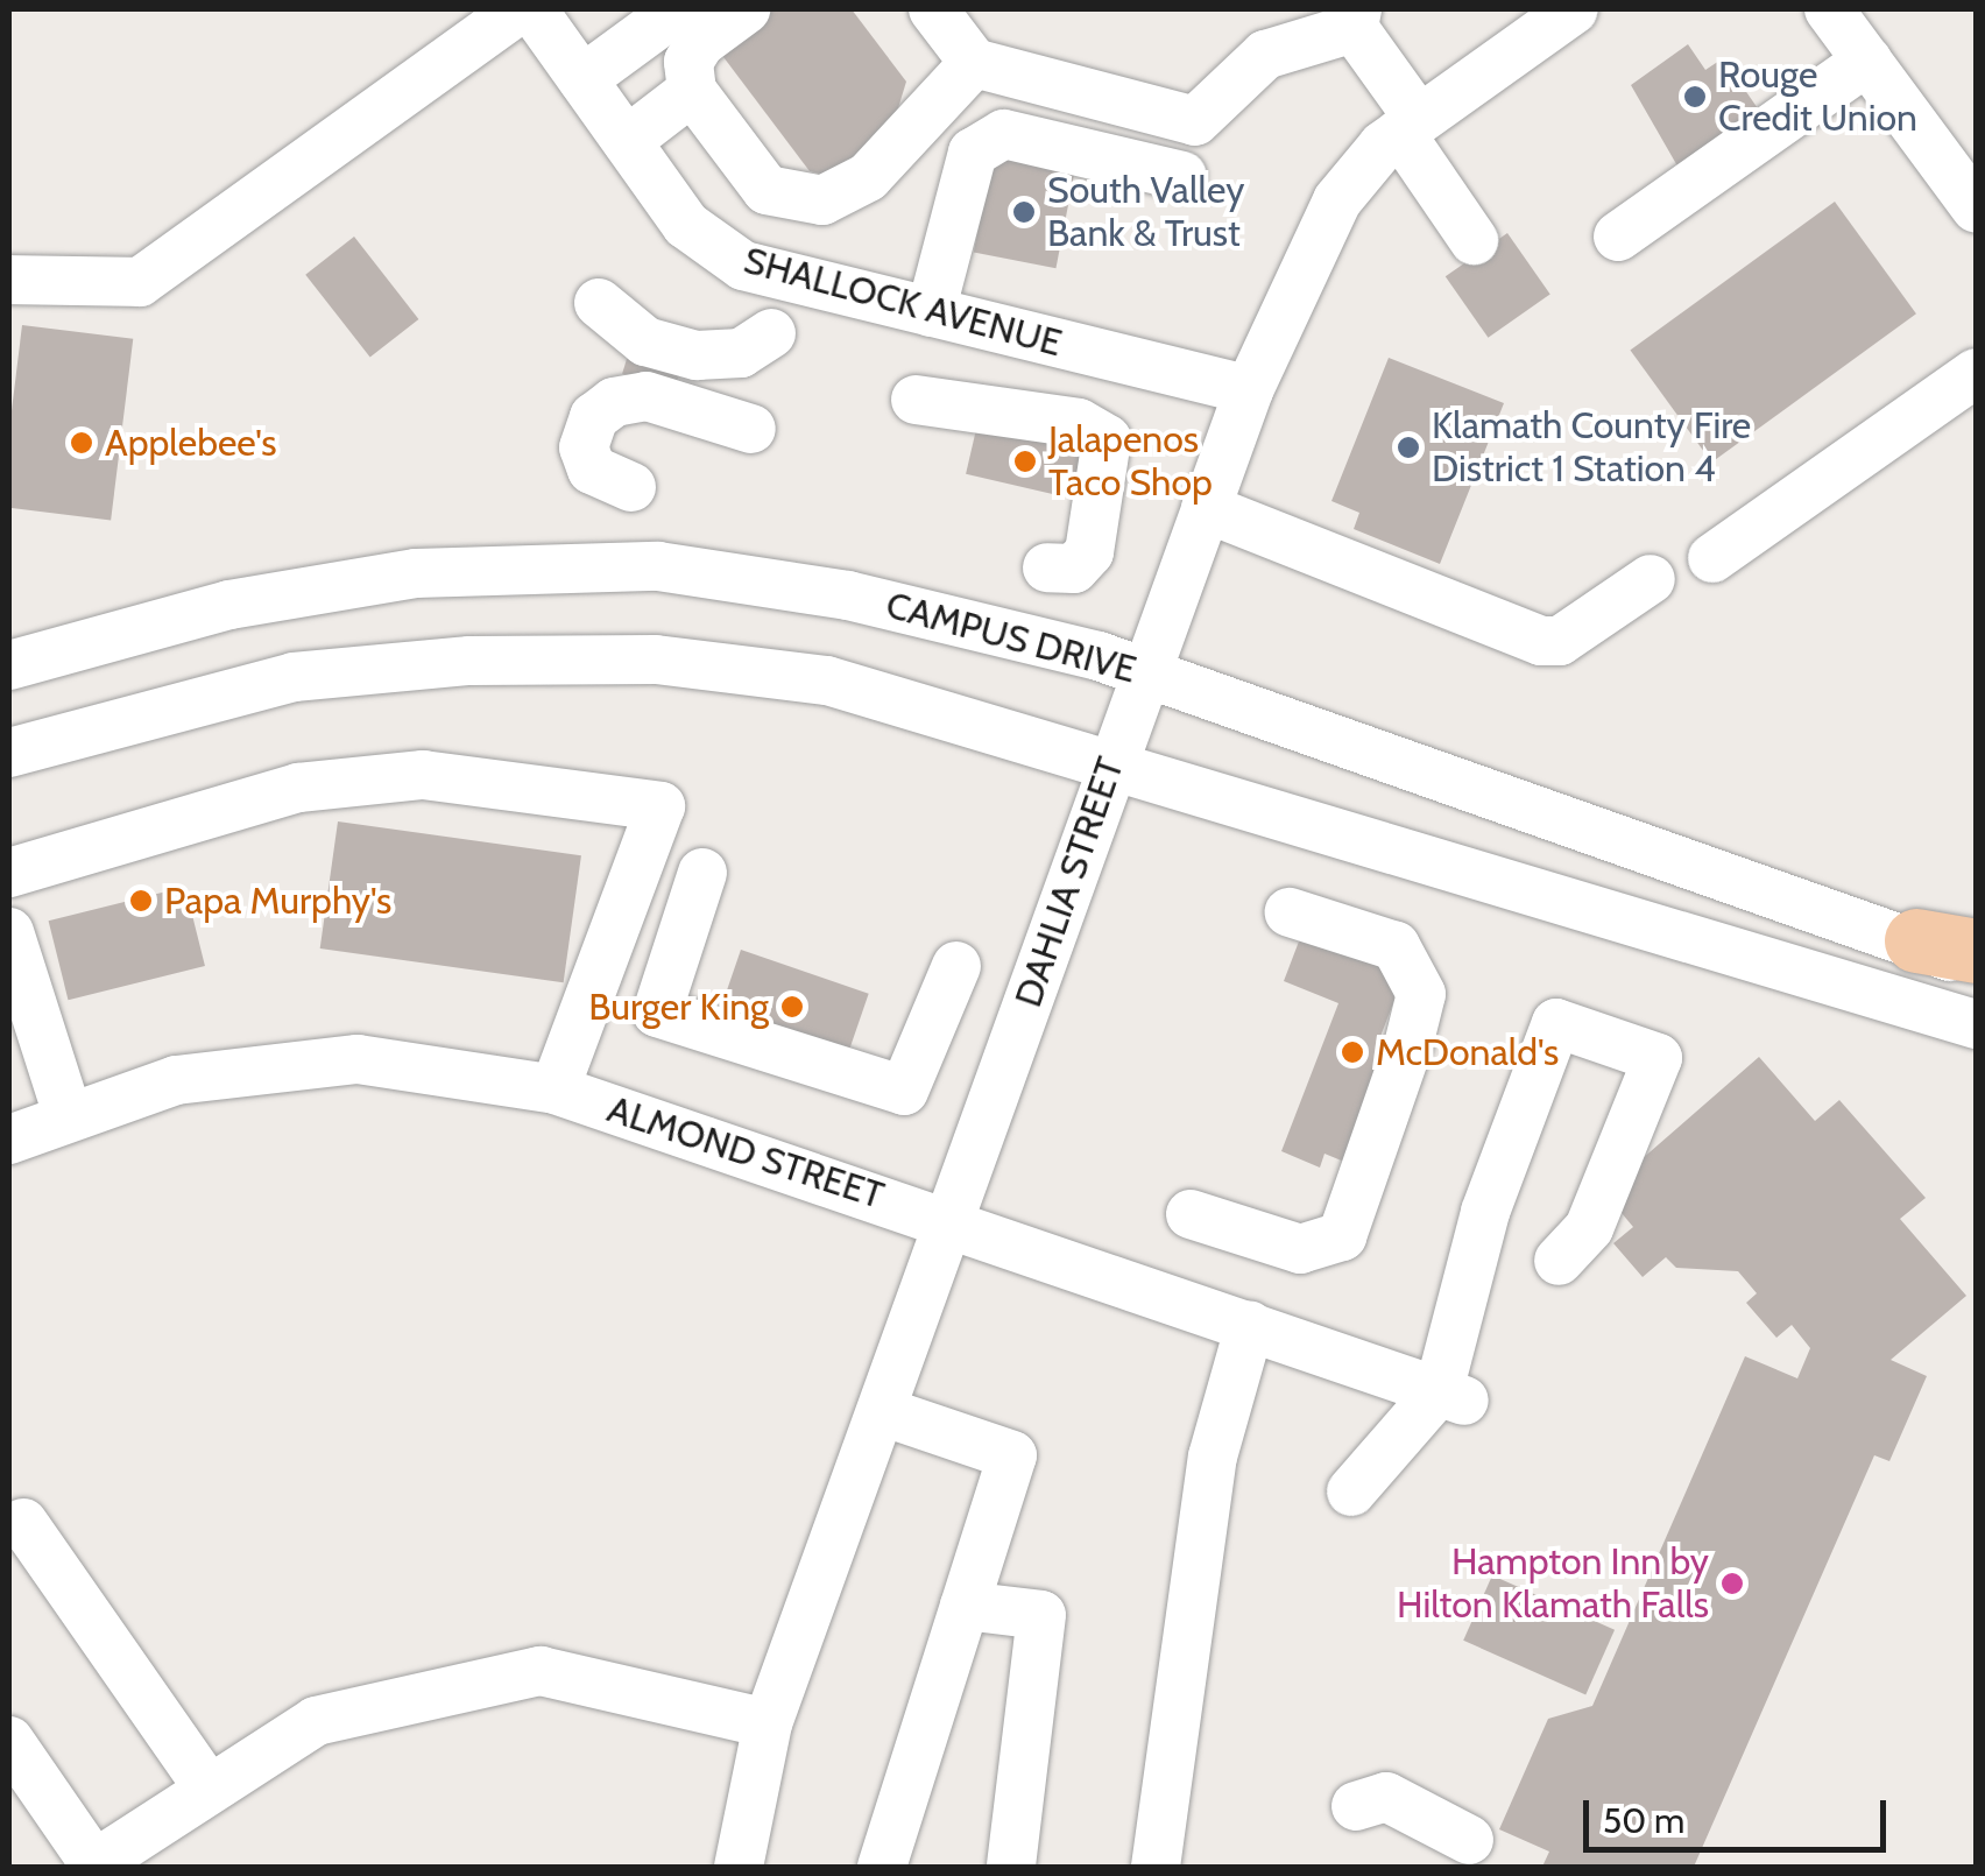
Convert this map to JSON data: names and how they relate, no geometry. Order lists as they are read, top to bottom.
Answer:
{
  "streets": {
    "street": [
      "SHALLOCK AVENUE",
      "CAMPUS DRIVE",
      "DAHLIA STREET",
      "ALMOND STREET"
    ]
  },
  "crossings": [
    ["SHALLOCK AVENUE", "DAHLIA STREET"],
    ["CAMPUS DRIVE", "DAHLIA STREET"],
    ["DAHLIA STREET", "ALMOND STREET"]
  ],
  "places": [
    "Rouge Credit Union",
    "South Valley Bank & Trust",
    "Applebee's",
    "Klamath County Fire District 1 Station 4",
    "Jalapenos Taco Shop",
    "Papa Murphy's",
    "Burger King",
    "McDonald's",
    "Hampton Inn by Hilton Klamath Falls"
  ],
  "scale_bar": "50 m"
}
